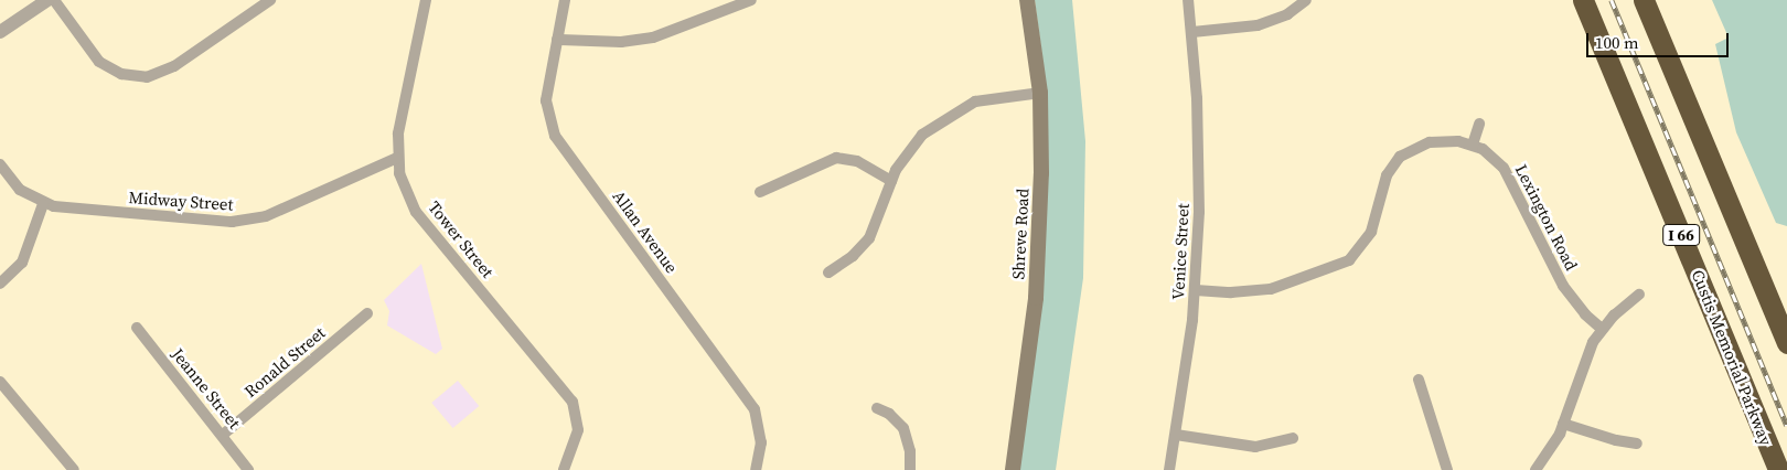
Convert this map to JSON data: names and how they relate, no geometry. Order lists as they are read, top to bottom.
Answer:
{
  "streets": {
    "highway": ["I 66", "Custis Memorial Parkway"],
    "main road": ["Shreve Road"],
    "street": [
      "Midway Street",
      "Lexington Road",
      "Allan Avenue",
      "Tower Street",
      "Venice Street",
      "Ronald Street",
      "Jeanne Street"
    ]
  },
  "crossings": [
    ["Midway Street", "Tower Street"],
    ["Ronald Street", "Jeanne Street"]
  ],
  "scale_bar": "100 m"
}
